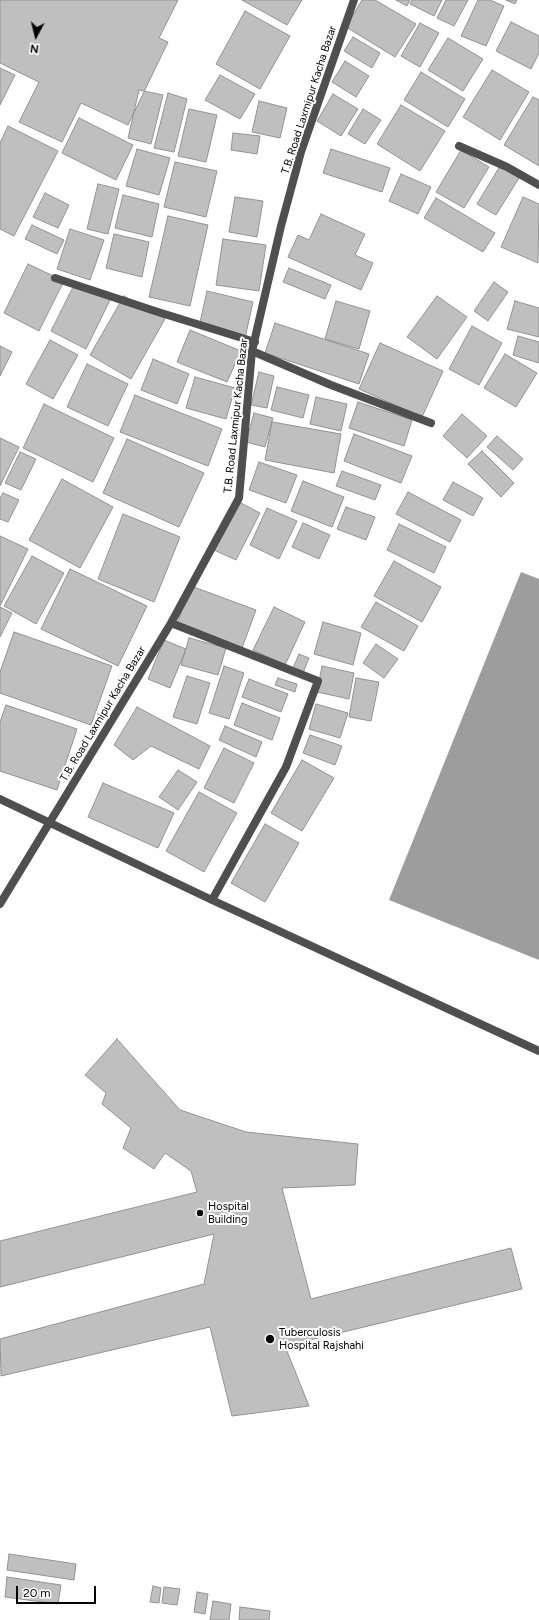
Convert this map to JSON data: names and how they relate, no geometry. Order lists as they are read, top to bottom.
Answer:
{
  "streets": {
    "street": ["T.B. Road Laxmipur Kacha Bazar"]
  },
  "places": ["Hospital Building", "Tuberculosis Hospital Rajshahi"],
  "scale_bar": "20 m",
  "north": "bottom"
}
